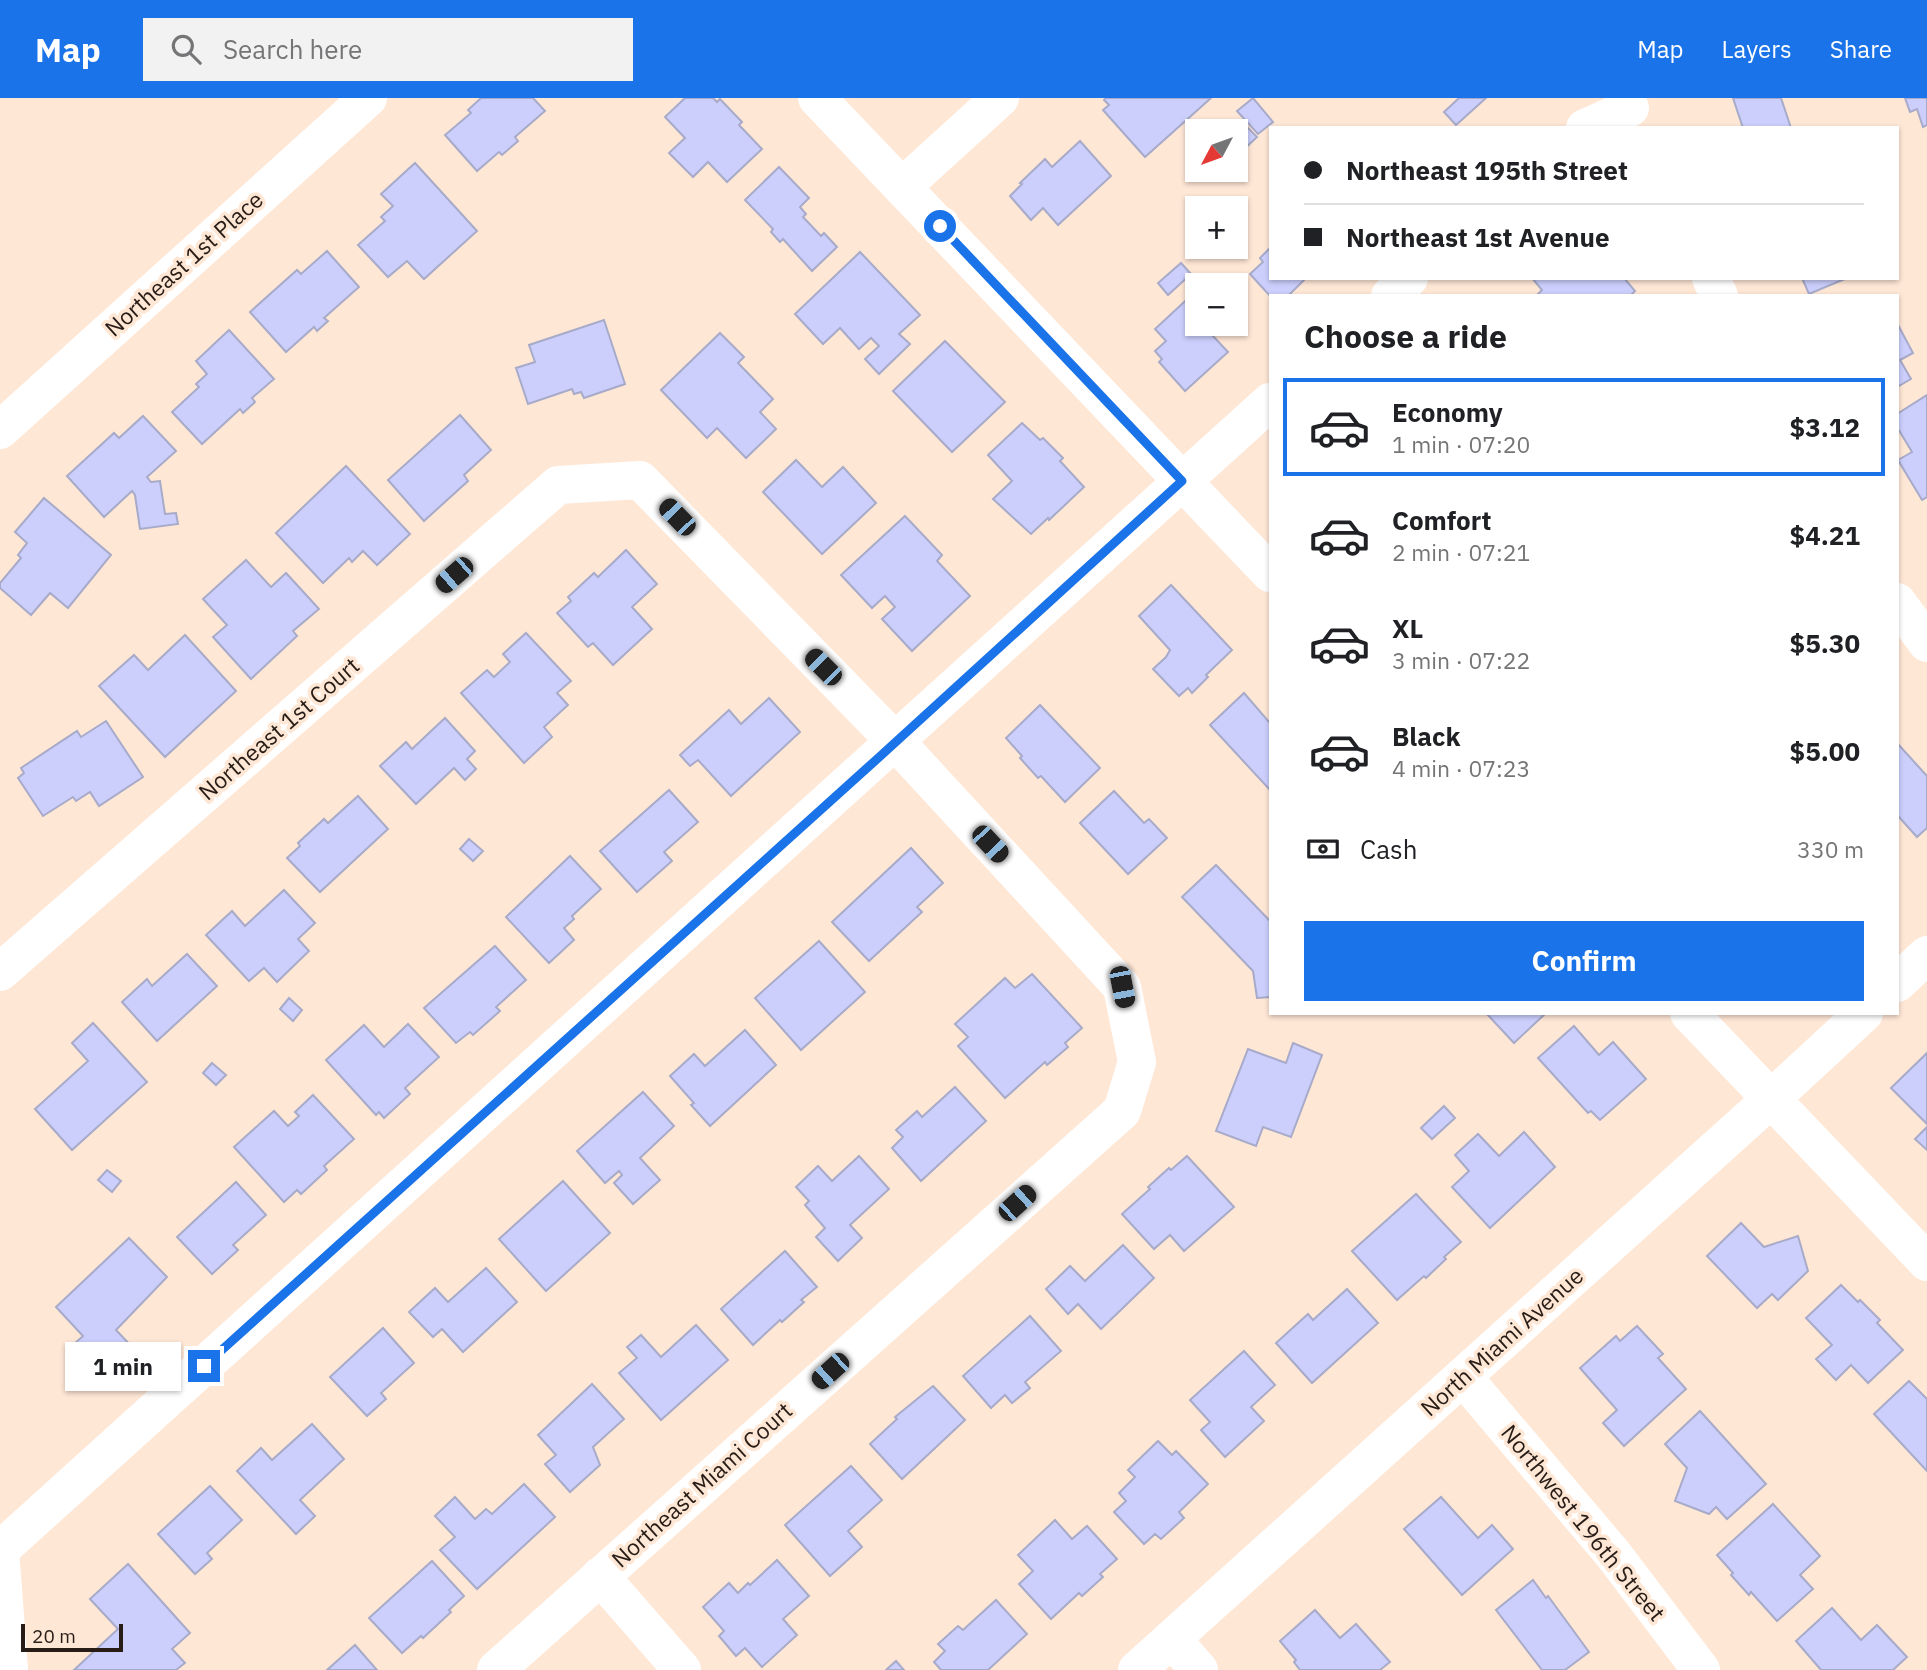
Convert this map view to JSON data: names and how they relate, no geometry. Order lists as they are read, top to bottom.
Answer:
{
  "streets": {
    "street": [
      "Northeast 1st Place",
      "Northeast 1st Court",
      "North Miami Avenue",
      "Northeast Miami Court",
      "Northwest 196th Street"
    ]
  },
  "crossings": [
    ["Northeast 1st Court", "Northeast Miami Court"],
    ["North Miami Avenue", "Northwest 196th Street"]
  ],
  "scale_bar": "20 m",
  "north": "bottom left",
  "page": {
    "header": "Map",
    "search": "Search here",
    "nav": ["Map", "Layers", "Share"],
    "map_buttons": ["+", "−"],
    "banner": ["Northeast 195th Street", "Northeast 1st Avenue"],
    "heading": "Choose a ride",
    "list": [
      {
        "name": "Economy",
        "note": "1 min · 07:20",
        "value": "$3.12"
      },
      {
        "name": "Comfort",
        "note": "2 min · 07:21",
        "value": "$4.21"
      },
      {
        "name": "XL",
        "note": "3 min · 07:22",
        "value": "$5.30"
      },
      {
        "name": "Black",
        "note": "4 min · 07:23",
        "value": "$5.00"
      }
    ],
    "pay": ["Cash", "330 m"],
    "buttons": "Confirm",
    "bubble": "1 min",
    "scale": "20 m"
  }
}
